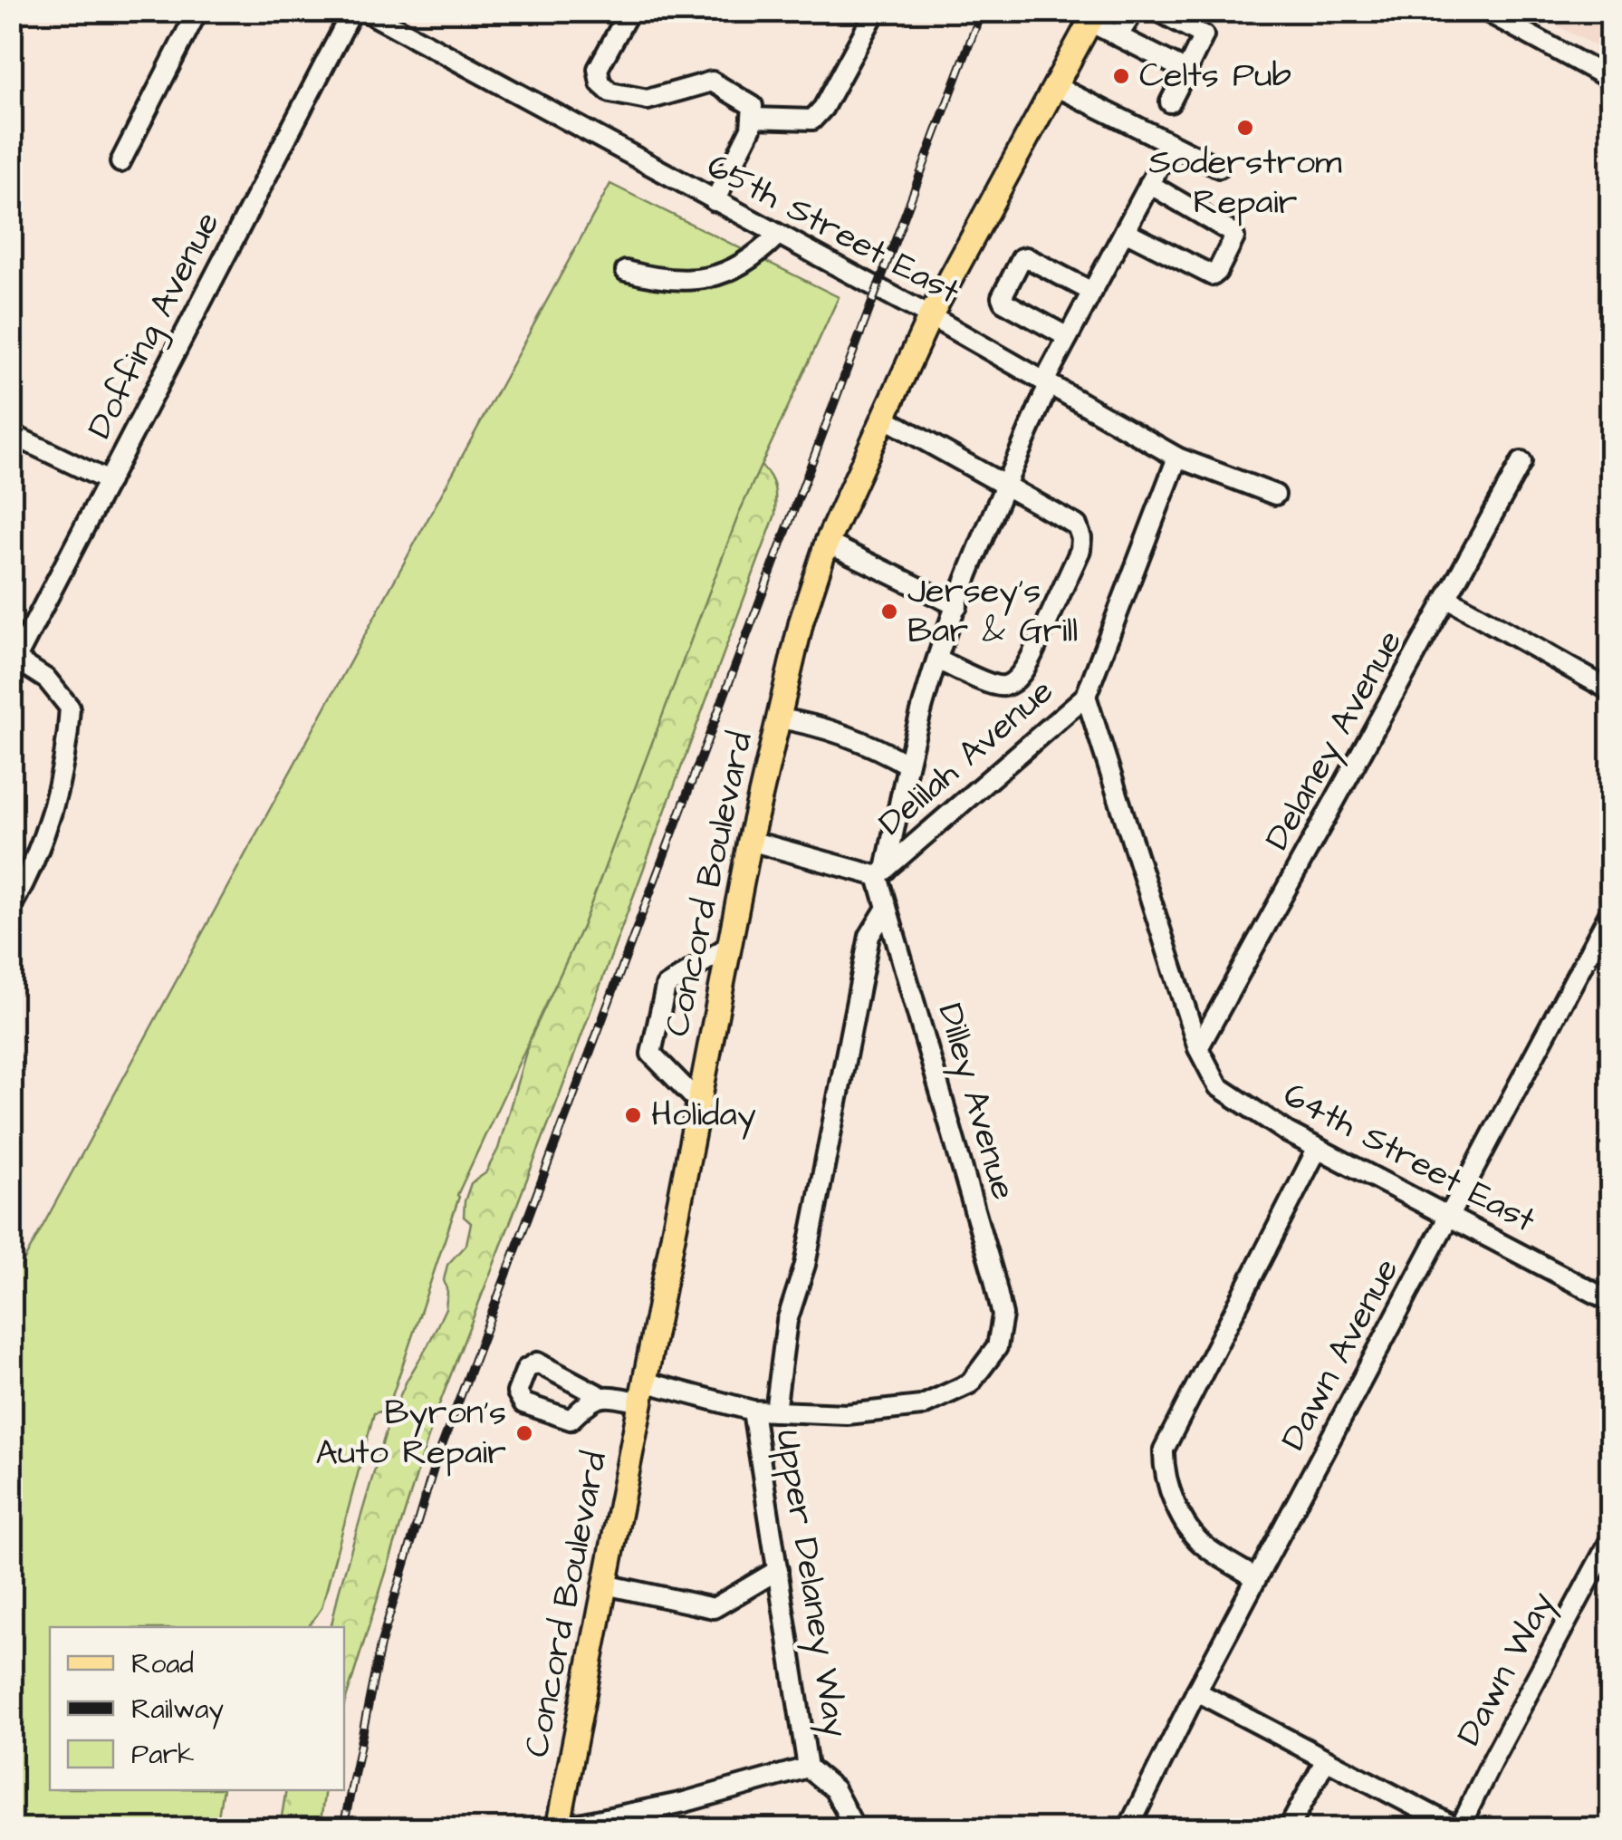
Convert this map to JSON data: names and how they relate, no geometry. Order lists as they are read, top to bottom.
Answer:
{
  "streets": {
    "main road": ["Concord Boulevard"],
    "street": [
      "65th Street East",
      "Doffing Avenue",
      "Delaney Avenue",
      "Delilah Avenue",
      "Dilley Avenue",
      "64th Street East",
      "Dawn Avenue",
      "Upper Delaney Way",
      "Dawn Way"
    ]
  },
  "crossings": [
    ["65th Street East", "Delilah Avenue"],
    ["65th Street East", "Concord Boulevard"],
    ["Delaney Avenue", "64th Street East"],
    ["Delilah Avenue", "Concord Boulevard"],
    ["Delilah Avenue", "Dilley Avenue"],
    ["Delilah Avenue", "64th Street East"],
    ["64th Street East", "Dawn Avenue"]
  ],
  "places": [
    "Celts Pub",
    "Soderstrom Repair",
    "Jersey's Bar & Grill",
    "Holiday",
    "Byron's Auto Repair"
  ],
  "legend": ["Road", "Railway", "Park"]
}
